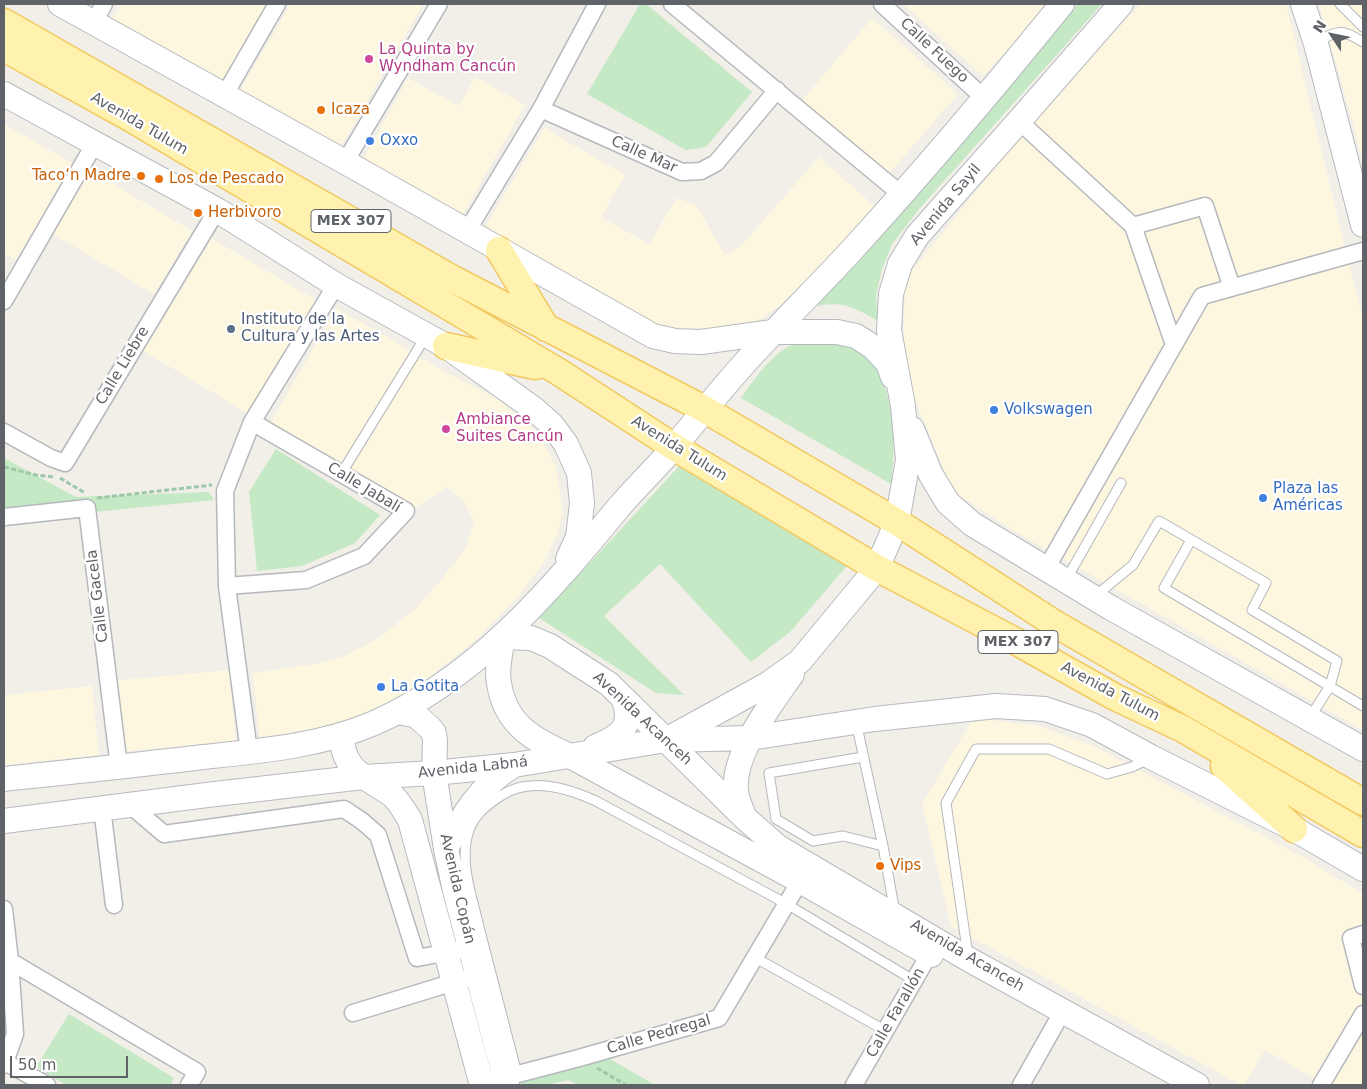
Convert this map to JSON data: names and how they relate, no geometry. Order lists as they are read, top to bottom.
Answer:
{
  "streets": {
    "main road": ["Avenida Tulum", "MEX 307"],
    "street": [
      "Calle Fuego",
      "Calle Mar",
      "Avenida Sayil",
      "Calle Liebre",
      "Calle Jabalí",
      "Calle Gacela",
      "Avenida Acanceh",
      "Avenida Labná",
      "Avenida Copán",
      "Calle Farallón",
      "Calle Pedregal"
    ]
  },
  "crossings": [
    ["Avenida Tulum", "Avenida Sayil"],
    ["Avenida Tulum", "Avenida Labná"],
    ["Avenida Sayil", "Avenida Labná"],
    ["Avenida Acanceh", "Avenida Labná"],
    ["Avenida Acanceh", "Calle Farallón"],
    ["Avenida Acanceh", "Calle Pedregal"],
    ["Avenida Labná", "Avenida Copán"],
    ["Avenida Copán", "Calle Pedregal"]
  ],
  "places": [
    "La Quinta by Wyndham Cancún",
    "Icaza",
    "Oxxo",
    "Taco‘n Madre",
    "Los de Pescado",
    "Herbivoro",
    "Instituto de la Cultura y las Artes",
    "Volkswagen",
    "Ambiance Suites Cancún",
    "Plaza las Américas",
    "La Gotita",
    "Vips"
  ],
  "scale_bar": "50 m",
  "north": "top left"
}
